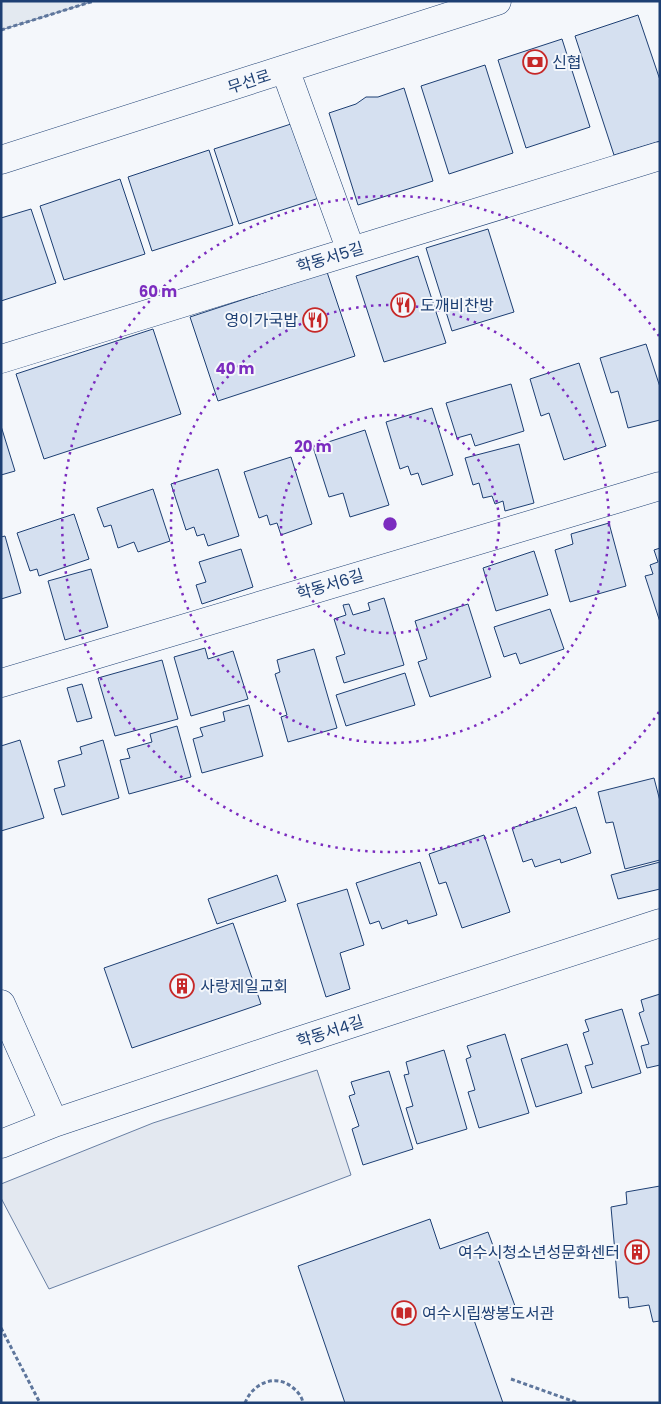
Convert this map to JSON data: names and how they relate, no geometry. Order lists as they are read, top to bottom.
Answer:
{
  "streets": {
    "street": [
      "무선로",
      "학동서5길",
      "학동서6길",
      "학동서4길"
    ]
  },
  "places": {
    "bank": ["신협"],
    "restaurant": ["도깨비찬방", "영이가국밥"],
    "building": ["사랑제일교회", "여수시청소년성문화센터"],
    "library": ["여수시립쌍봉도서관"]
  },
  "rings": ["60 m", "40 m", "20 m"]
}
